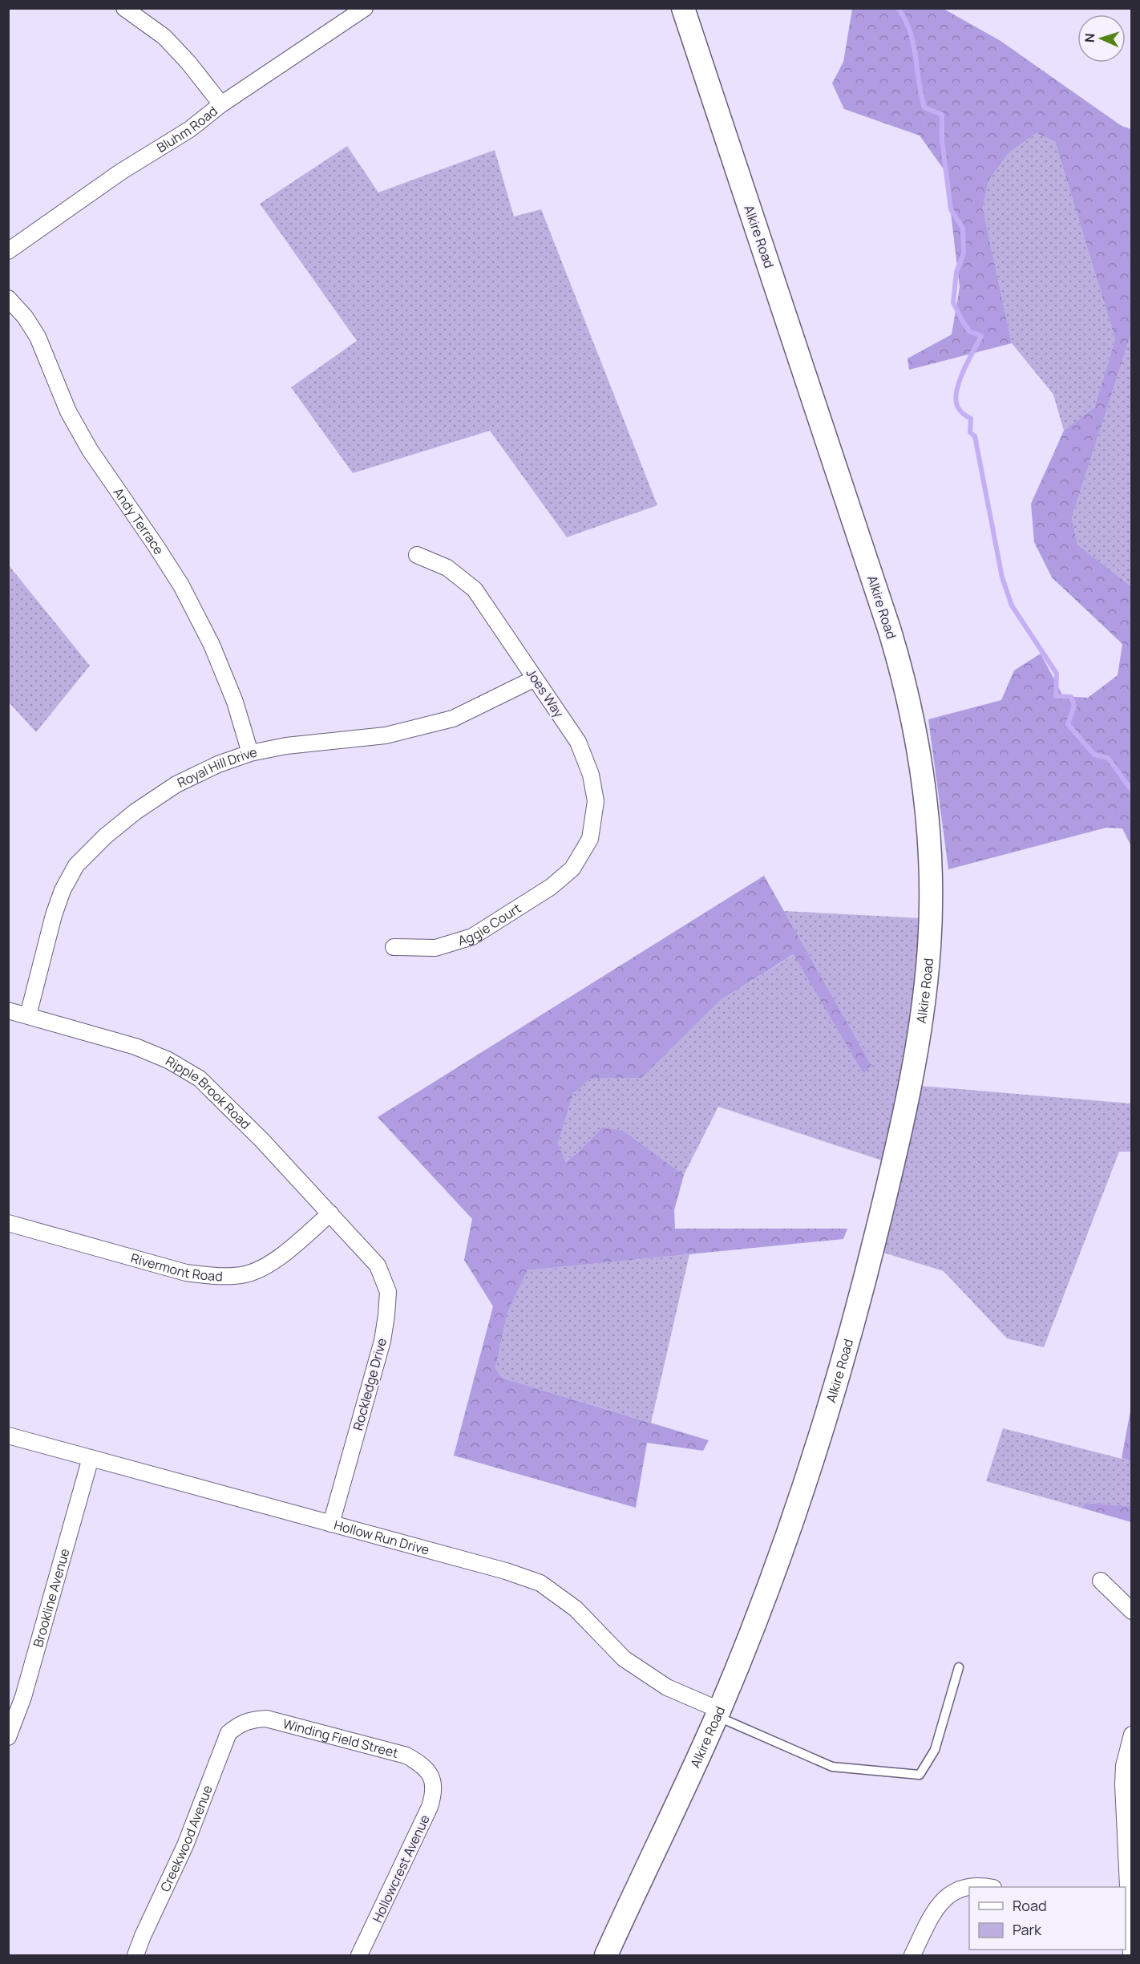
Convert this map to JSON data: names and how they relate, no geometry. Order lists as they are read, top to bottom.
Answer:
{
  "streets": {
    "main road": ["Alkire Road"],
    "street": [
      "Bluhm Road",
      "Andy Terrace",
      "Joes Way",
      "Royal Hill Drive",
      "Aggie Court",
      "Ripple Brook Road",
      "Rivermont Road",
      "Rockledge Drive",
      "Hollow Run Drive",
      "Brookline Avenue",
      "Winding Field Street",
      "Creekwood Avenue",
      "Hollowcrest Avenue"
    ]
  },
  "crossings": [
    ["Alkire Road", "Hollow Run Drive"],
    ["Andy Terrace", "Royal Hill Drive"],
    ["Joes Way", "Royal Hill Drive"],
    ["Joes Way", "Aggie Court"],
    ["Royal Hill Drive", "Ripple Brook Road"],
    ["Ripple Brook Road", "Rivermont Road"],
    ["Ripple Brook Road", "Rockledge Drive"],
    ["Rockledge Drive", "Hollow Run Drive"],
    ["Hollow Run Drive", "Brookline Avenue"],
    ["Winding Field Street", "Creekwood Avenue"],
    ["Winding Field Street", "Hollowcrest Avenue"]
  ],
  "legend": ["Road", "Park"],
  "north": "left"
}
